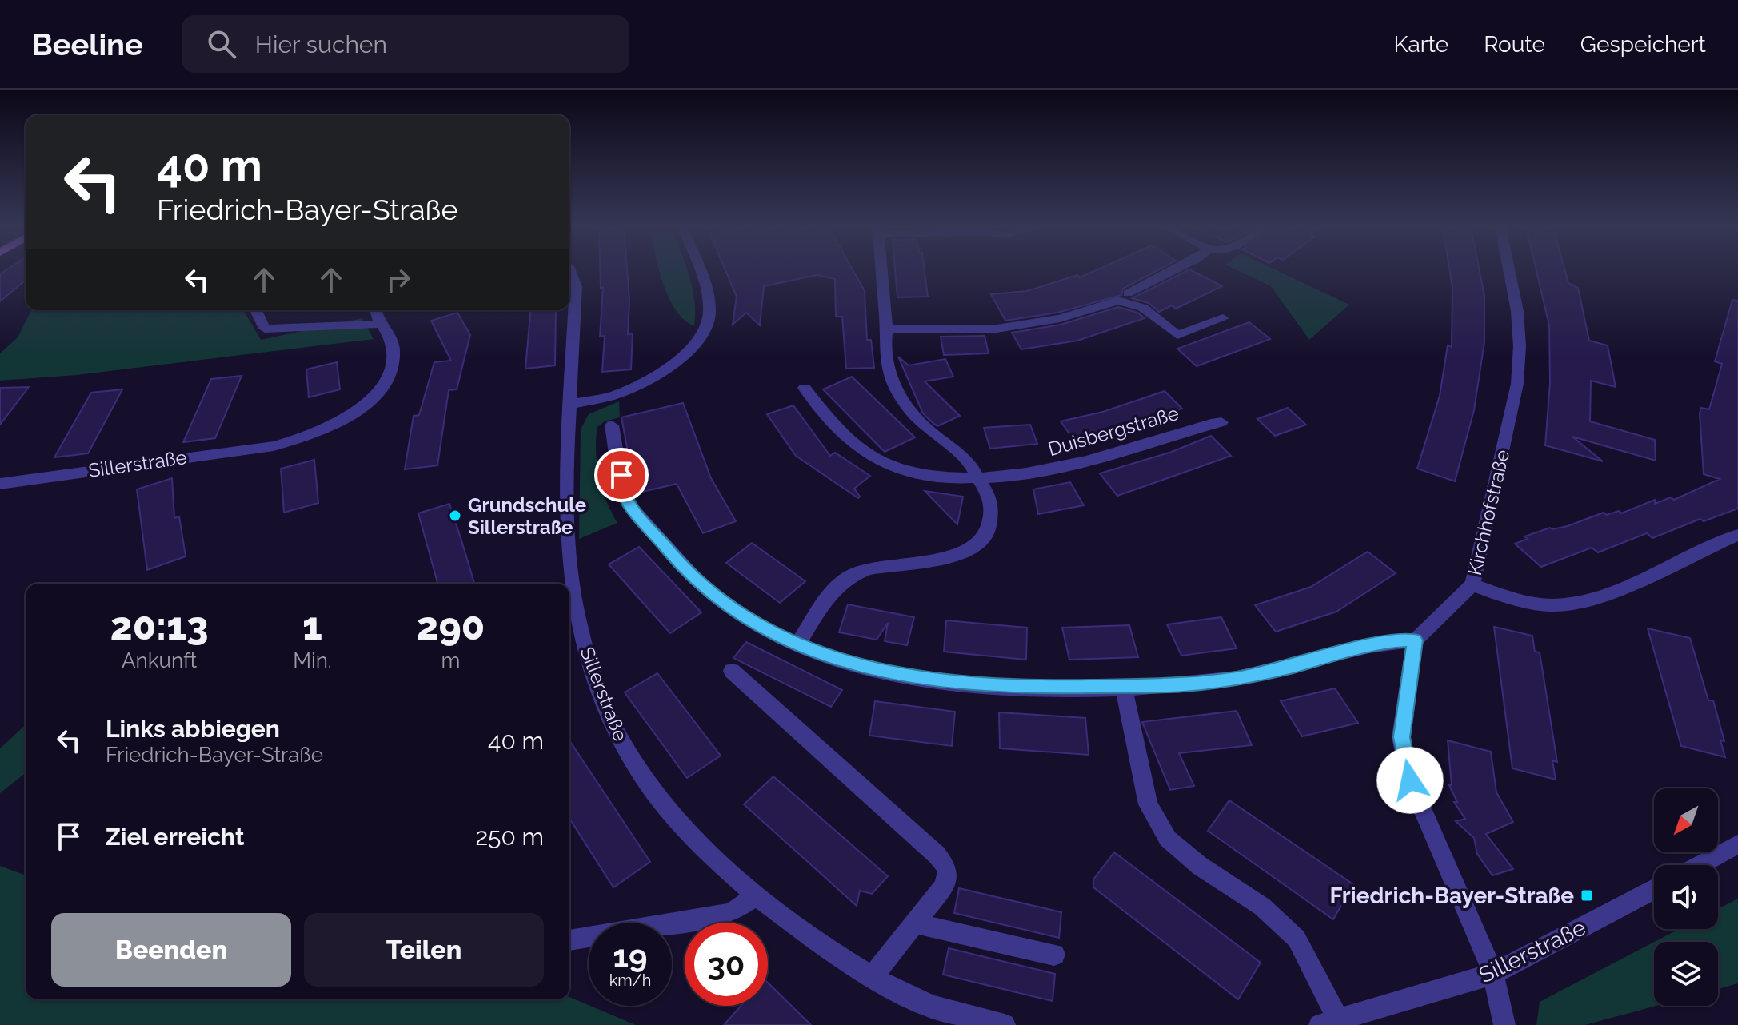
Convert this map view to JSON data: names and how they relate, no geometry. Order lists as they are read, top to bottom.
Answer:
{
  "streets": {
    "street": ["Duisbergstraße", "Sillerstraße", "Kirchhofstraße"]
  },
  "places": {
    "other": ["Grundschule Sillerstraße"],
    "transit": ["Friedrich-Bayer-Straße"]
  },
  "north": "bottom left",
  "page": {
    "header": "Beeline",
    "search": "Hier suchen",
    "nav": ["Karte", "Route", "Gespeichert"],
    "turn": ["40 m", "Friedrich-Bayer-Straße"],
    "eta": [
      "20:13",
      "Ankunft",
      "1",
      "Min.",
      "290",
      "m"
    ],
    "list": [
      {
        "name": "Links abbiegen",
        "note": "Friedrich-Bayer-Straße",
        "value": "40 m"
      },
      {
        "name": "Ziel erreicht",
        "value": "250 m"
      }
    ],
    "buttons": ["Beenden", "Teilen"],
    "speed": "19 km/h",
    "limit": "30"
  }
}
